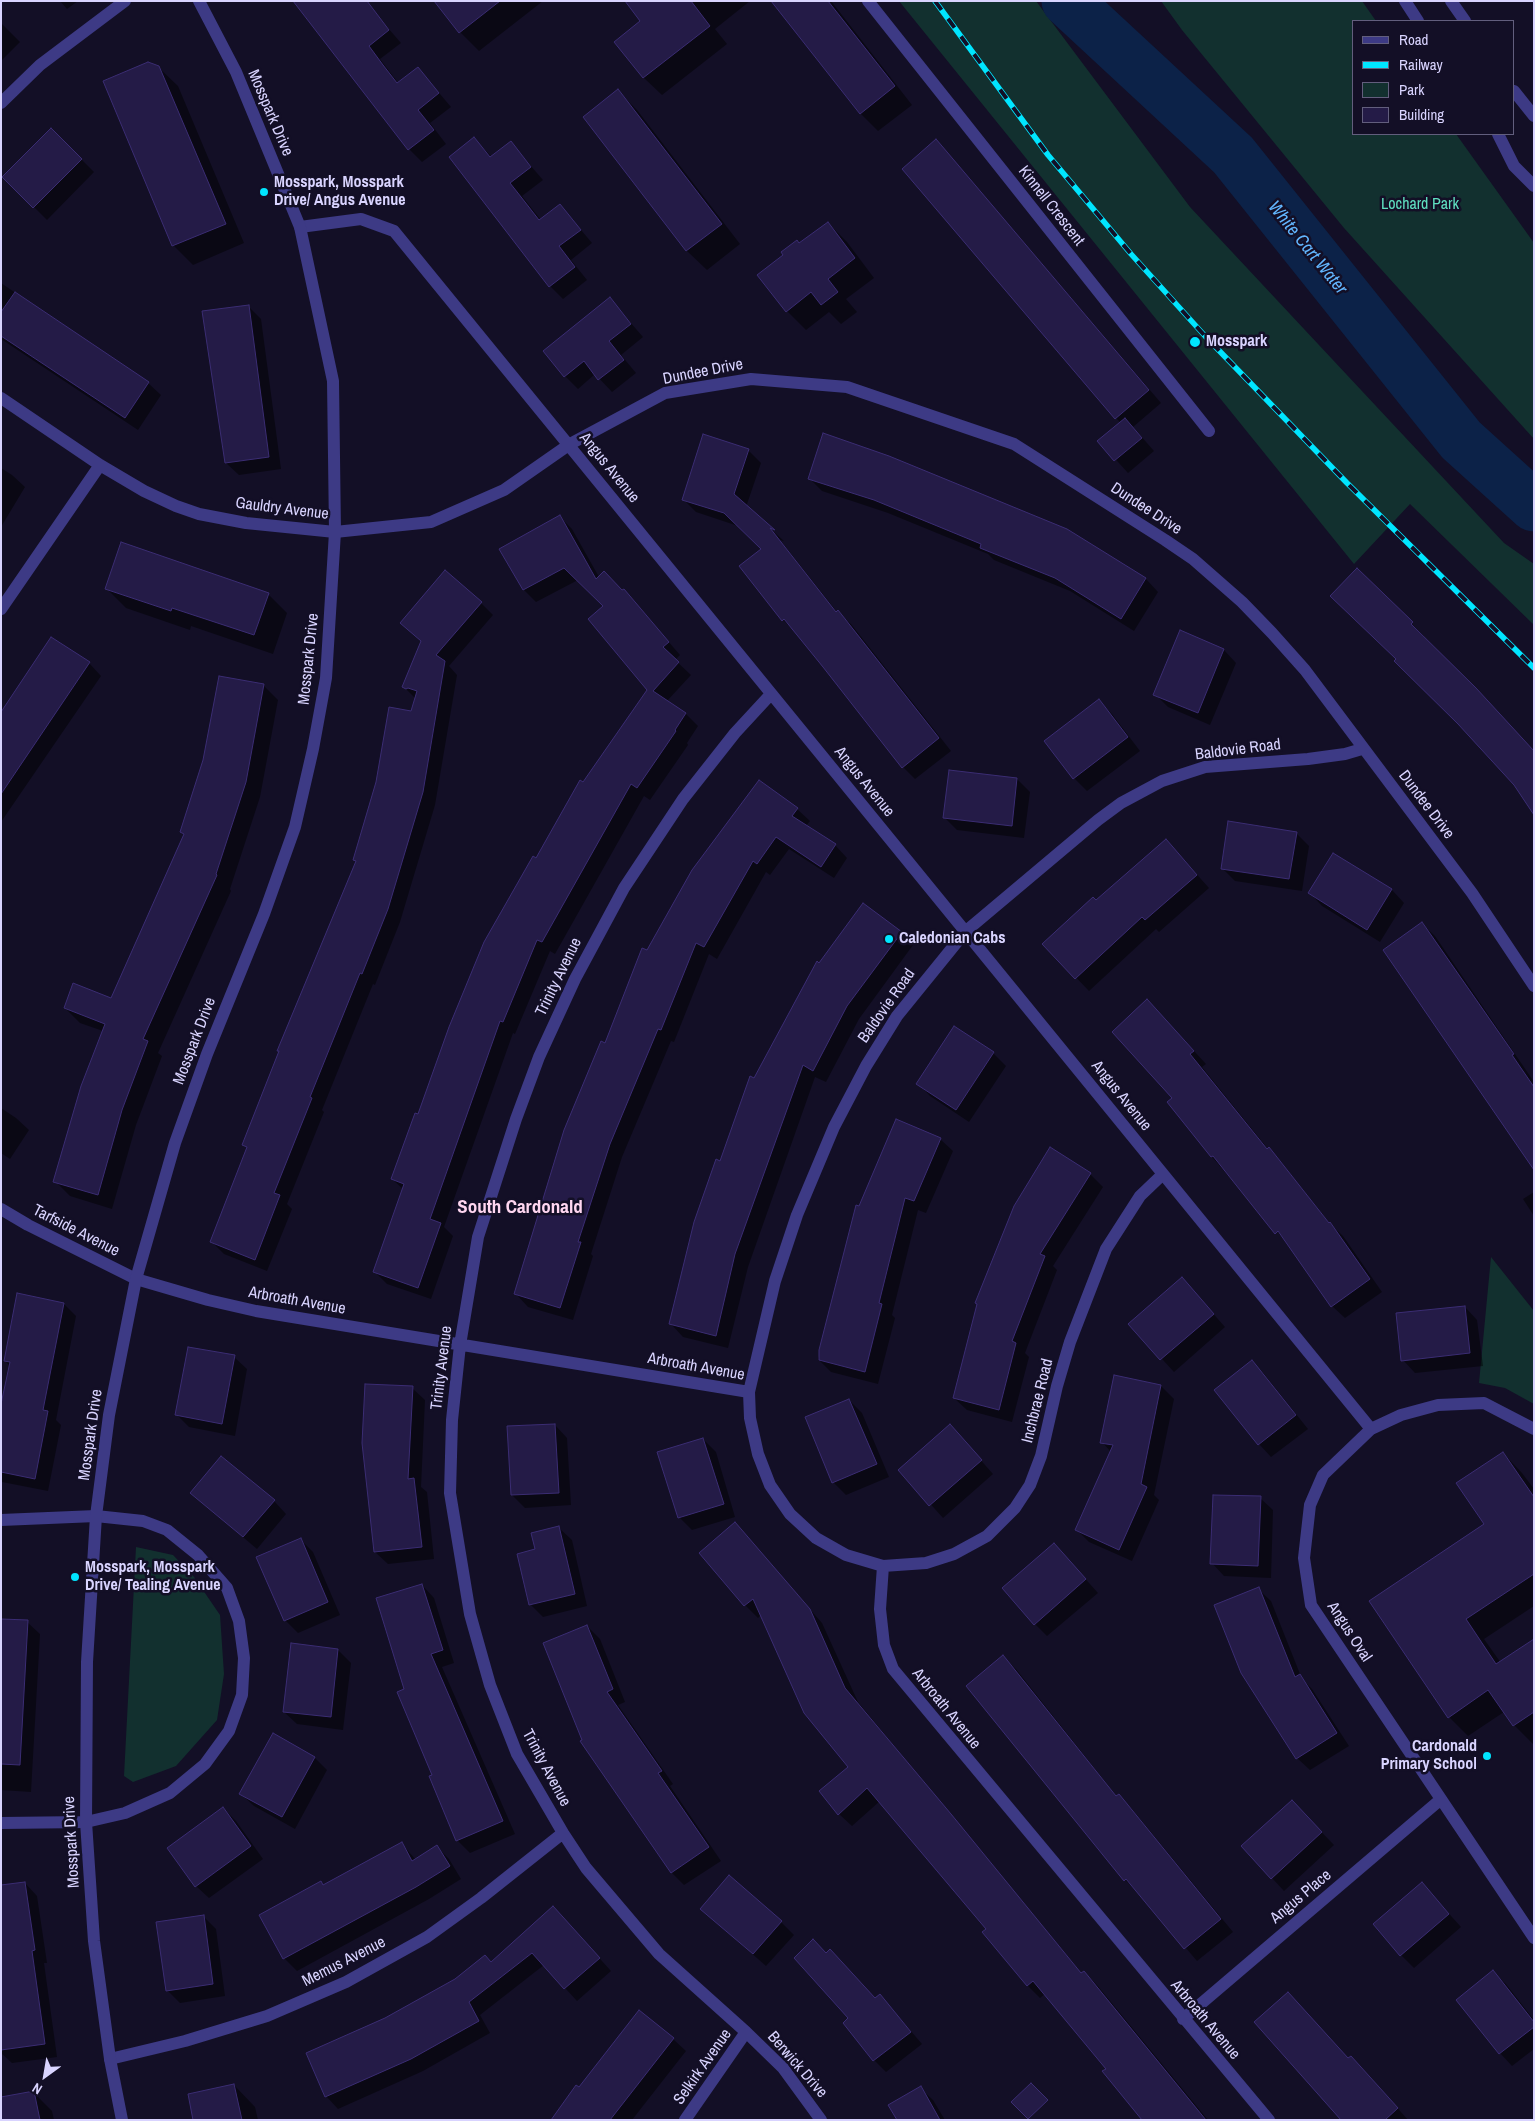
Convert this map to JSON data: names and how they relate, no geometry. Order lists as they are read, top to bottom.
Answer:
{
  "streets": {
    "street": [
      "Mosspark Drive",
      "Kinnell Crescent",
      "Dundee Drive",
      "Angus Avenue",
      "Gauldry Avenue",
      "Baldovie Road",
      "Trinity Avenue",
      "Tarfside Avenue",
      "Arbroath Avenue",
      "Inchbrae Road",
      "Angus Oval",
      "Angus Place",
      "Memus Avenue",
      "Berwick Drive",
      "Selkirk Avenue"
    ]
  },
  "crossings": [
    ["Mosspark Drive", "Angus Avenue"],
    ["Mosspark Drive", "Gauldry Avenue"],
    ["Mosspark Drive", "Tarfside Avenue"],
    ["Mosspark Drive", "Arbroath Avenue"],
    ["Mosspark Drive", "Memus Avenue"],
    ["Dundee Drive", "Angus Avenue"],
    ["Dundee Drive", "Gauldry Avenue"],
    ["Dundee Drive", "Baldovie Road"],
    ["Angus Avenue", "Gauldry Avenue"],
    ["Angus Avenue", "Baldovie Road"],
    ["Angus Avenue", "Trinity Avenue"],
    ["Angus Avenue", "Inchbrae Road"],
    ["Angus Avenue", "Angus Oval"],
    ["Baldovie Road", "Arbroath Avenue"],
    ["Trinity Avenue", "Arbroath Avenue"],
    ["Trinity Avenue", "Memus Avenue"],
    ["Trinity Avenue", "Berwick Drive"],
    ["Trinity Avenue", "Selkirk Avenue"],
    ["Tarfside Avenue", "Arbroath Avenue"],
    ["Arbroath Avenue", "Inchbrae Road"],
    ["Arbroath Avenue", "Angus Place"],
    ["Angus Oval", "Angus Place"],
    ["Berwick Drive", "Selkirk Avenue"]
  ],
  "districts": ["South Cardonald"],
  "water": ["White Cart Water"],
  "parks": ["Lochard Park"],
  "places": [
    "Mosspark, Mosspark Drive/ Angus Avenue",
    "Mosspark",
    "Caledonian Cabs",
    "Mosspark, Mosspark Drive/ Tealing Avenue",
    "Cardonald Primary School"
  ],
  "legend": [
    "Road",
    "Railway",
    "Park",
    "Building"
  ],
  "north": "bottom left"
}
